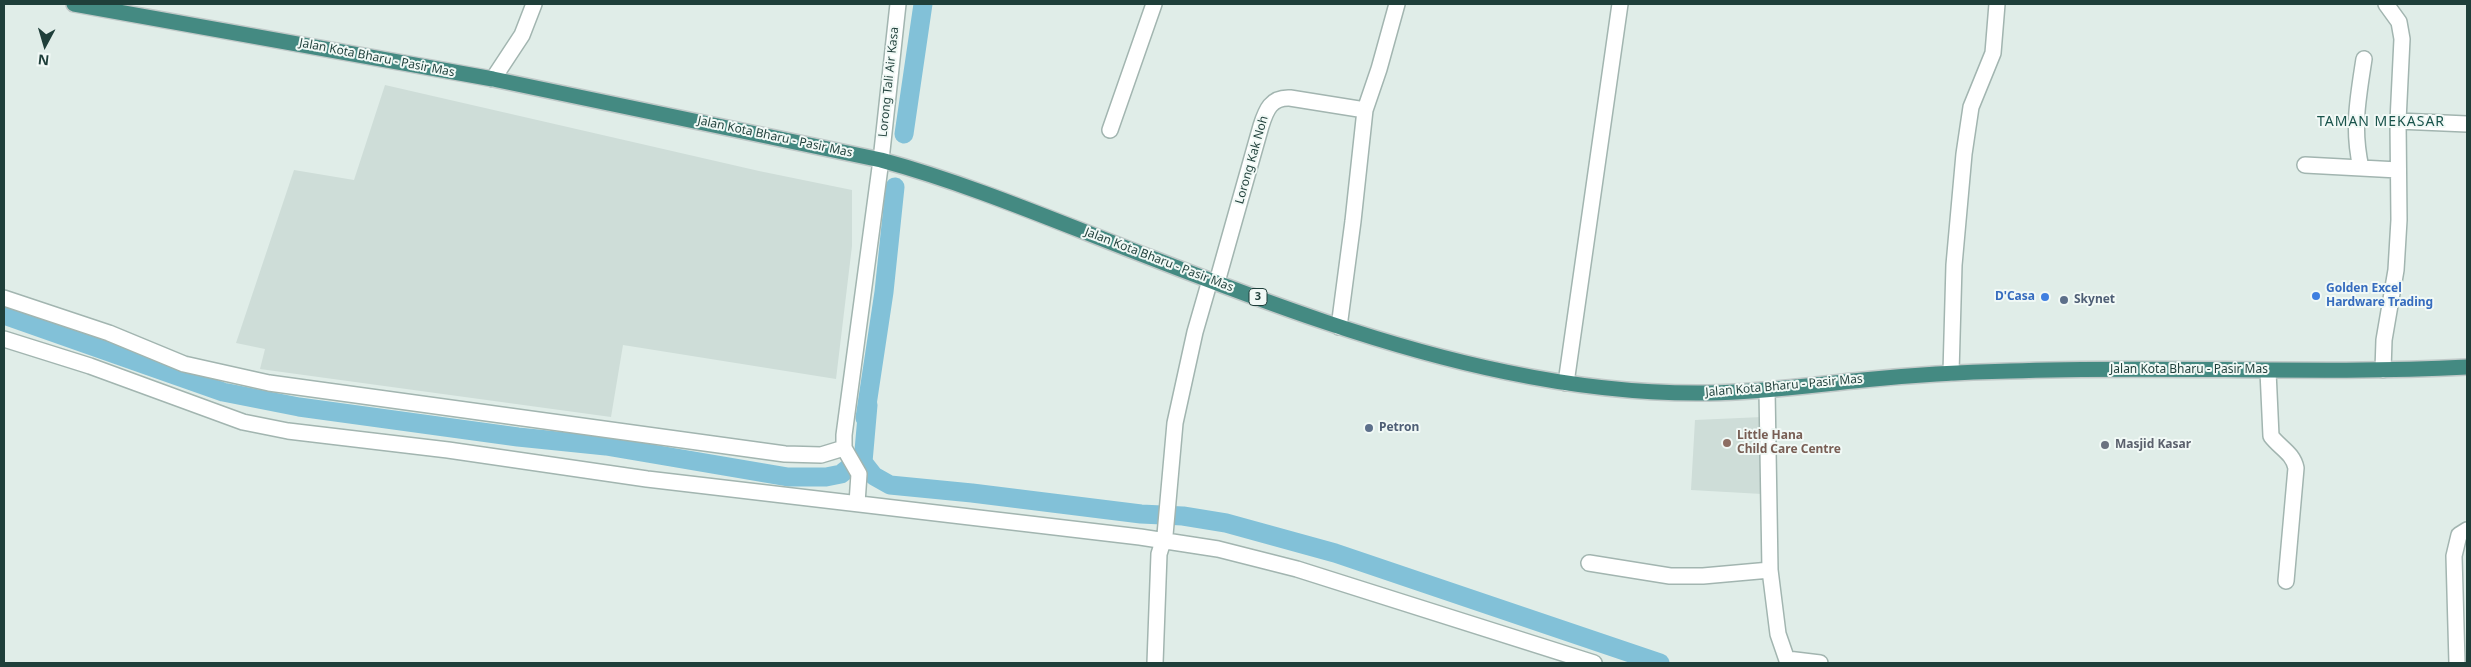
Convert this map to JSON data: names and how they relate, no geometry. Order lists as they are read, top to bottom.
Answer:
{
  "streets": {
    "highway": ["Jalan Kota Bharu - Pasir Mas", "3"],
    "street": ["Lorong Tali Air Kasa", "Lorong Kak Noh"]
  },
  "crossings": [
    ["Jalan Kota Bharu - Pasir Mas", "Lorong Tali Air Kasa"],
    ["Jalan Kota Bharu - Pasir Mas", "Lorong Kak Noh"]
  ],
  "districts": ["TAMAN MEKASAR"],
  "places": [
    "Golden Excel Hardware Trading",
    "D'Casa",
    "Skynet",
    "Petron",
    "Little Hana Child Care Centre",
    "Masjid Kasar"
  ],
  "north": "bottom"
}
